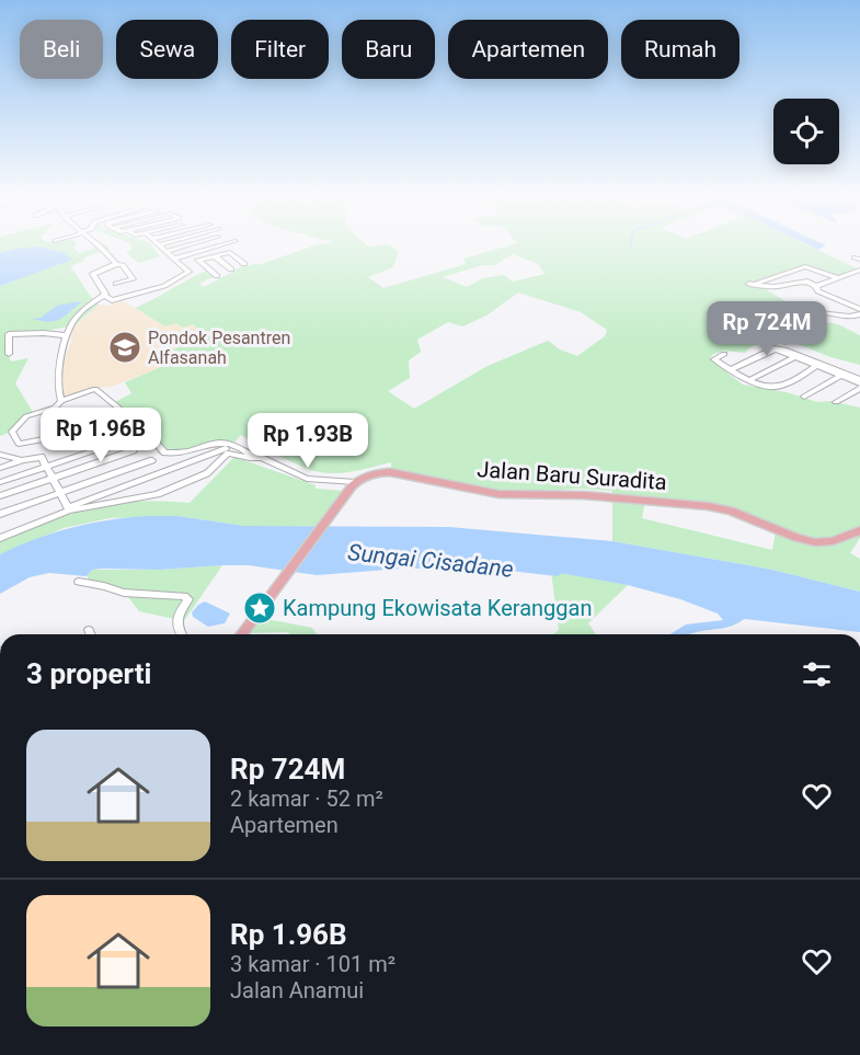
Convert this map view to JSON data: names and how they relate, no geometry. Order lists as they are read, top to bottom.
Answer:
{
  "streets": {
    "main road": ["Jalan Baru Suradita"]
  },
  "water": ["Sungai Cisadane"],
  "places": {
    "school or university": ["Pondok Pesantren Alfasanah"],
    "place": ["Kampung Ekowisata Keranggan"]
  },
  "page": {
    "chip": [
      "Beli",
      "Sewa",
      "Filter",
      "Baru",
      "Apartemen",
      "Rumah"
    ],
    "price": ["Rp 724M", "Rp 1.96B", "Rp 1.93B"],
    "heading": "3 properti",
    "list": [
      {
        "name": "Rp 724M",
        "note": "2 kamar · 52 m² · Apartemen"
      },
      {
        "name": "Rp 1.96B",
        "note": "3 kamar · 101 m² · Jalan Anamui"
      }
    ]
  }
}
